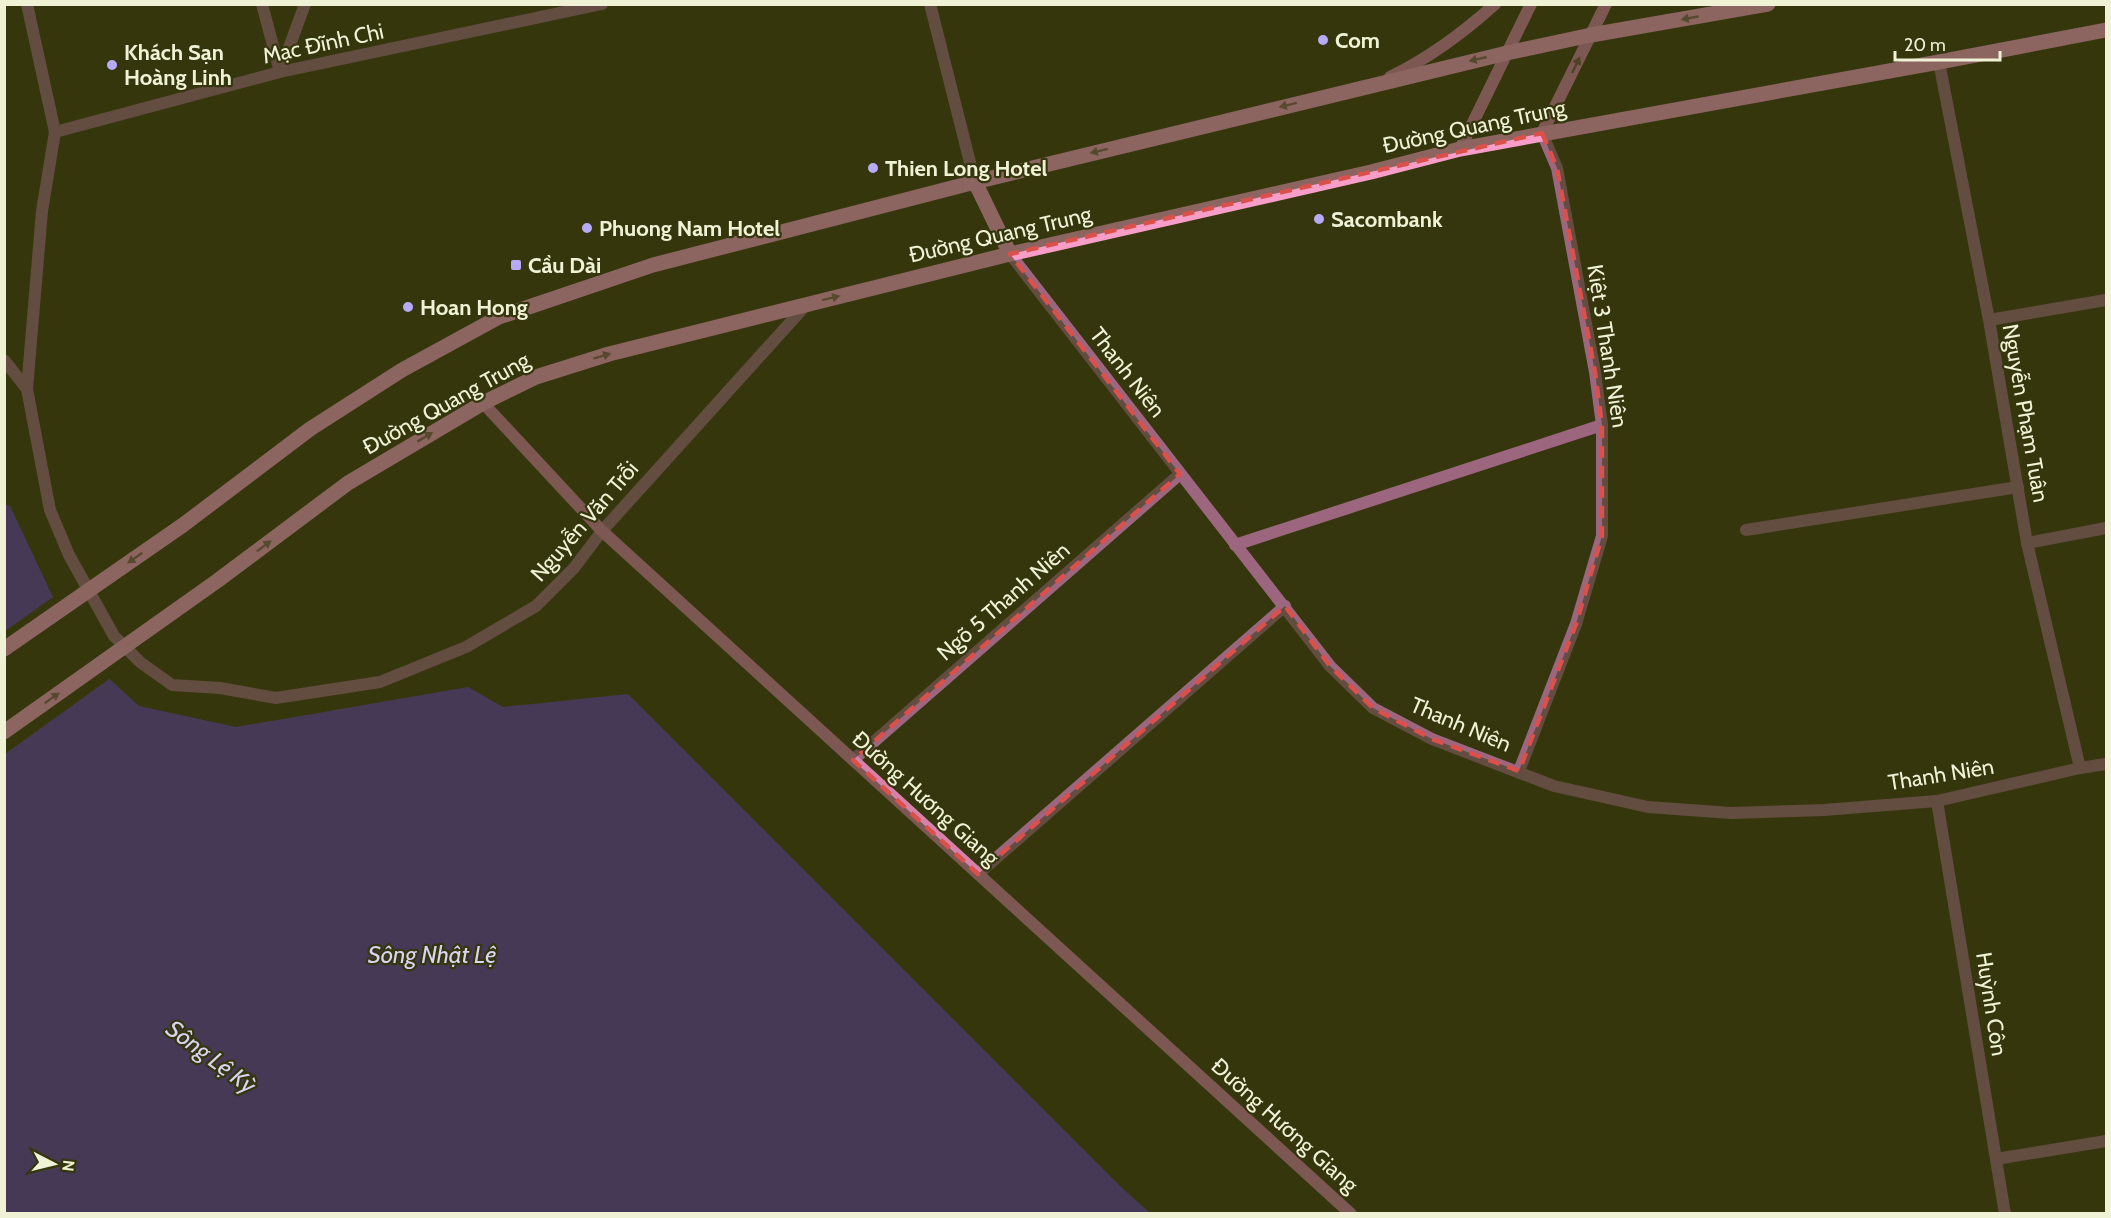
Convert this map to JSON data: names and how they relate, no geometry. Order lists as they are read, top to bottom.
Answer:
{
  "streets": {
    "main road": ["Đường Quang Trung", "Đường Hương Giang"],
    "street": [
      "Mạc Đĩnh Chi",
      "Kiệt 3 Thanh Niên",
      "Thanh Niên",
      "Nguyễn Phạm Tuân",
      "Nguyễn Văn Trỗi",
      "Ngõ 5 Thanh Niên",
      "Huỳnh Côn"
    ]
  },
  "crossings": [
    ["Mạc Đĩnh Chi", "Nguyễn Văn Trỗi"],
    ["Đường Quang Trung", "Kiệt 3 Thanh Niên"],
    ["Đường Quang Trung", "Thanh Niên"],
    ["Đường Quang Trung", "Nguyễn Phạm Tuân"],
    ["Đường Quang Trung", "Nguyễn Văn Trỗi"],
    ["Đường Quang Trung", "Đường Hương Giang"],
    ["Kiệt 3 Thanh Niên", "Thanh Niên"],
    ["Thanh Niên", "Nguyễn Phạm Tuân"],
    ["Thanh Niên", "Ngõ 5 Thanh Niên"],
    ["Thanh Niên", "Huỳnh Côn"],
    ["Nguyễn Văn Trỗi", "Đường Hương Giang"],
    ["Ngõ 5 Thanh Niên", "Đường Hương Giang"]
  ],
  "water": ["Sông Nhật Lệ", "Sông Lệ Kỳ"],
  "places": {
    "other": [
      "Com",
      "Khách Sạn Hoàng Linh",
      "Thien Long Hotel",
      "Sacombank",
      "Phuong Nam Hotel",
      "Hoan Hong"
    ],
    "transit": ["Cầu Dài"]
  },
  "scale_bar": "20 m",
  "north": "right"
}
